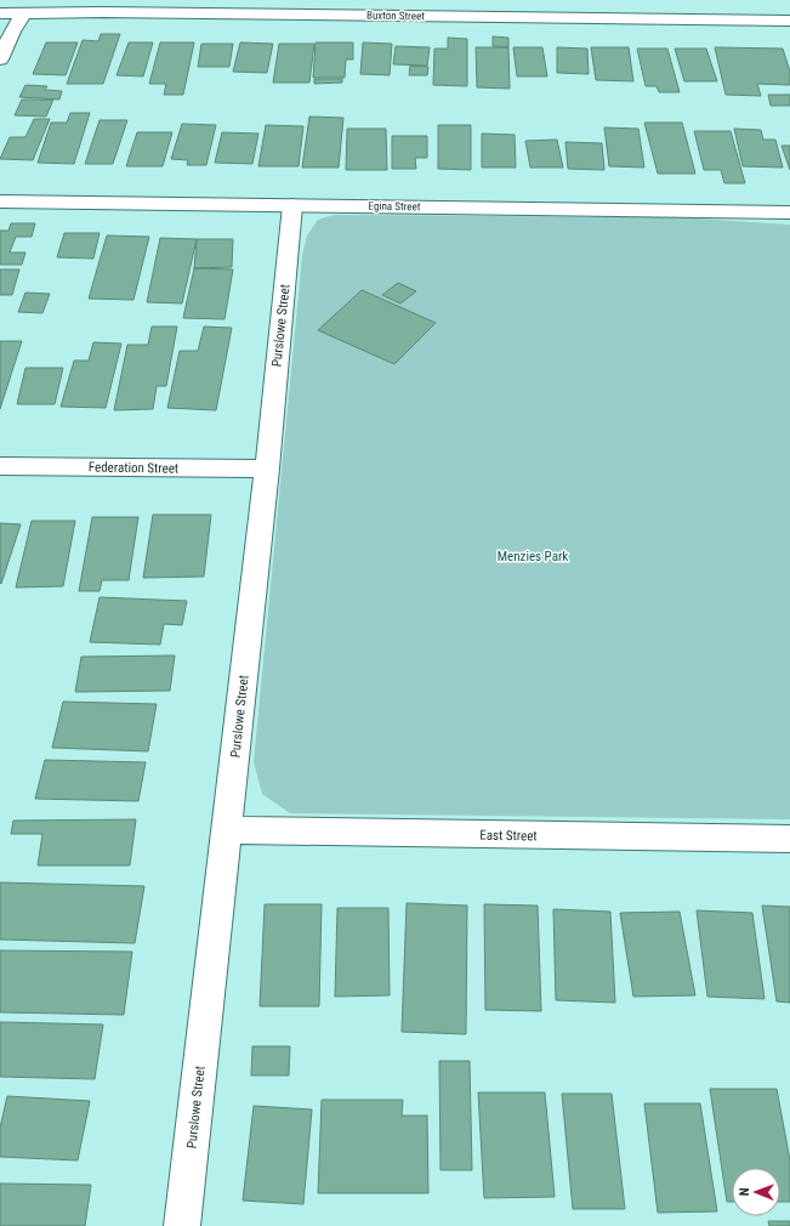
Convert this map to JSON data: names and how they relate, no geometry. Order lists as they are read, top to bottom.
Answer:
{
  "streets": {
    "street": [
      "Buxton Street",
      "Egina Street",
      "Purslowe Street",
      "Federation Street",
      "East Street"
    ]
  },
  "crossings": [
    ["Egina Street", "Purslowe Street"],
    ["Purslowe Street", "Federation Street"],
    ["Purslowe Street", "East Street"]
  ],
  "parks": ["Menzies Park"],
  "north": "left"
}
